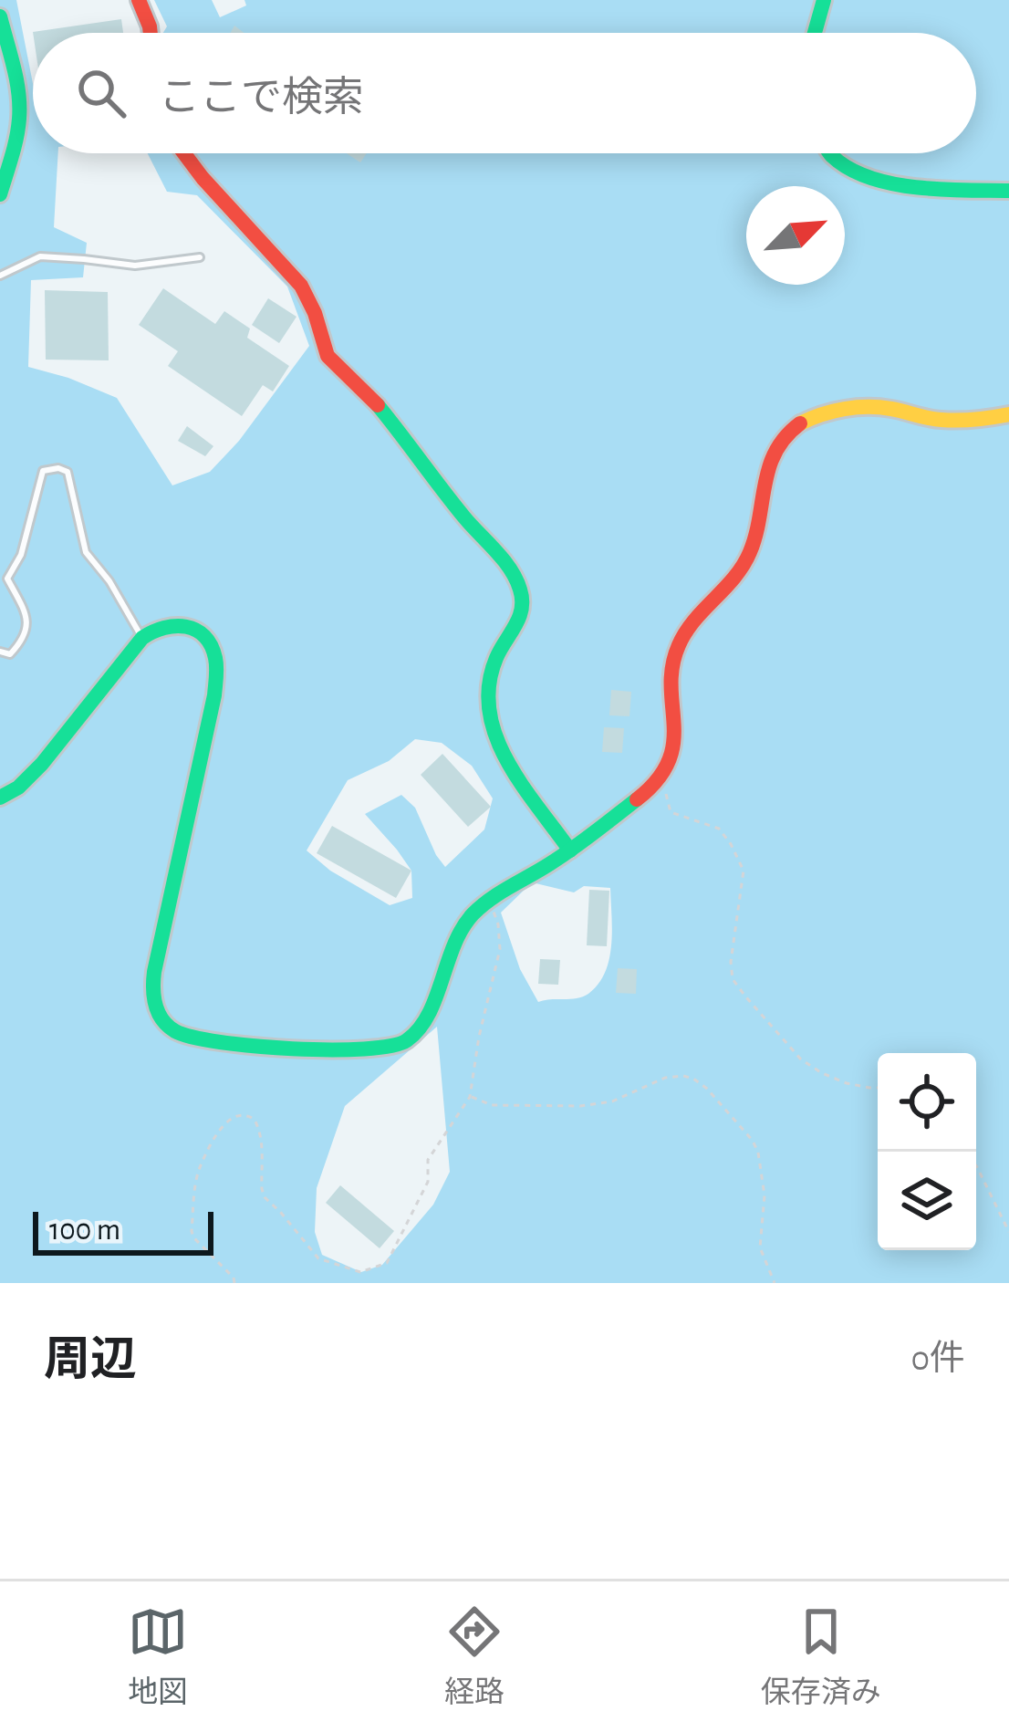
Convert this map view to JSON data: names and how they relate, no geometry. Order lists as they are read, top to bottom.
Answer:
{
  "scale_bar": "100 m",
  "north": "top right",
  "page": {
    "search": "ここで検索",
    "scale": "100 m",
    "heading": ["周辺", "0件"],
    "nav": ["地図", "経路", "保存済み"]
  }
}
